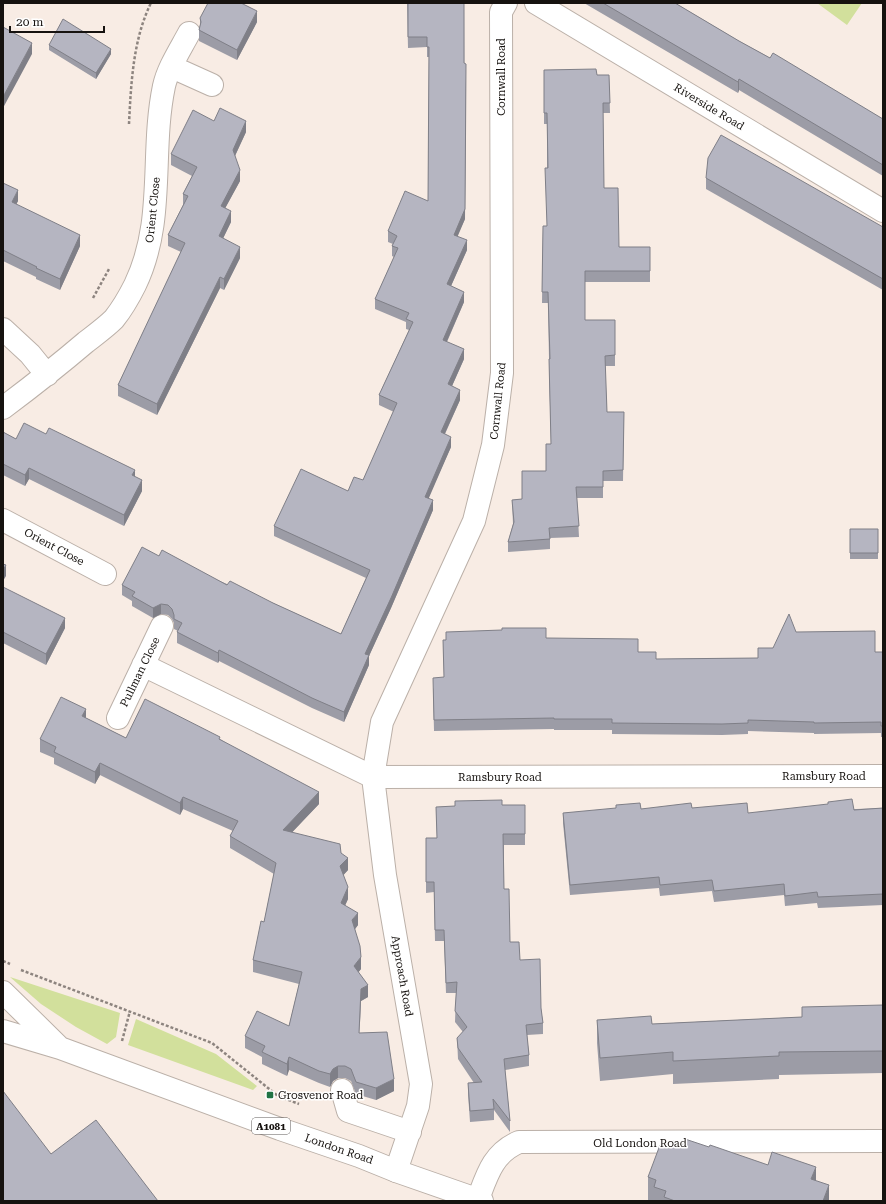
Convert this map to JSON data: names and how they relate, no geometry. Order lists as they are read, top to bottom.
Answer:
{
  "streets": {
    "street": [
      "Cornwall Road",
      "Riverside Road",
      "Orient Close",
      "Pullman Close",
      "Ramsbury Road",
      "Approach Road",
      "A1081",
      "Old London Road",
      "London Road"
    ]
  },
  "crossings": [
    ["Cornwall Road", "Ramsbury Road"],
    ["Cornwall Road", "Approach Road"],
    ["Pullman Close", "Ramsbury Road"],
    ["Ramsbury Road", "Approach Road"],
    ["Approach Road", "London Road"],
    ["Old London Road", "London Road"]
  ],
  "places": {
    "transit": ["Grosvenor Road"]
  },
  "scale_bar": "20 m"
}
